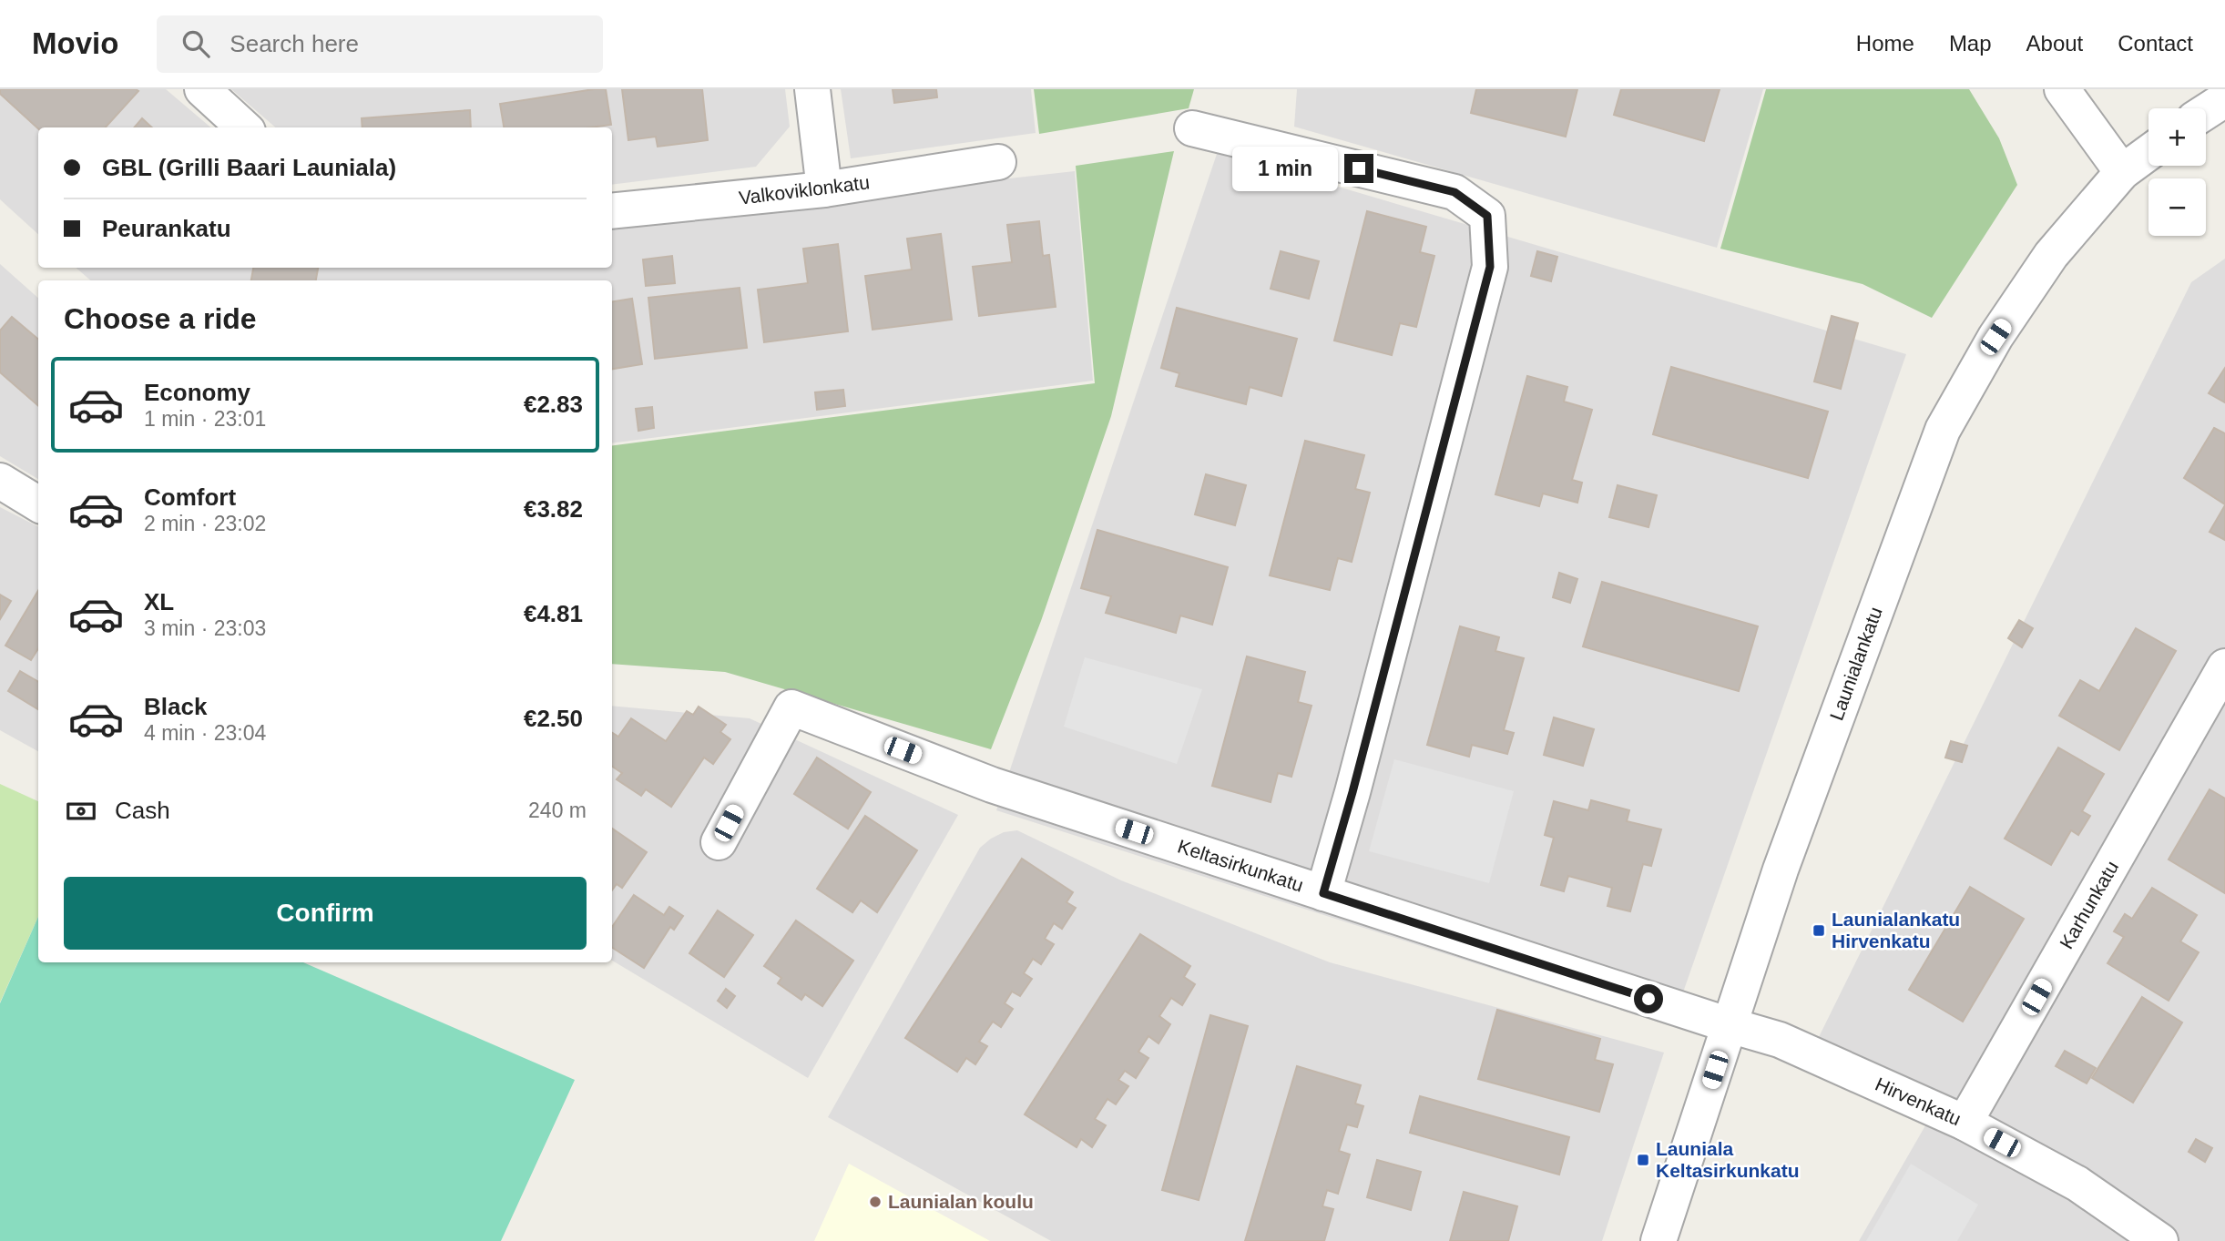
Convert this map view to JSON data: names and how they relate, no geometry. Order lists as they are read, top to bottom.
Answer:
{
  "streets": {
    "street": [
      "Valkoviklonkatu",
      "Launialankatu",
      "Keltasirkunkatu",
      "Karhunkatu",
      "Hirvenkatu"
    ]
  },
  "crossings": [
    ["Launialankatu", "Keltasirkunkatu"],
    ["Launialankatu", "Hirvenkatu"],
    ["Keltasirkunkatu", "Hirvenkatu"],
    ["Karhunkatu", "Hirvenkatu"]
  ],
  "places": {
    "transit": ["Launialankatu Hirvenkatu", "Launiala Keltasirkunkatu"],
    "other": ["Launialan koulu"]
  },
  "page": {
    "header": "Movio",
    "search": "Search here",
    "nav": [
      "Home",
      "Map",
      "About",
      "Contact"
    ],
    "map_buttons": ["+", "−"],
    "banner": ["GBL (Grilli Baari Launiala)", "Peurankatu"],
    "bubble": "1 min",
    "heading": "Choose a ride",
    "list": [
      {
        "name": "Economy",
        "note": "1 min · 23:01",
        "value": "€2.83"
      },
      {
        "name": "Comfort",
        "note": "2 min · 23:02",
        "value": "€3.82"
      },
      {
        "name": "XL",
        "note": "3 min · 23:03",
        "value": "€4.81"
      },
      {
        "name": "Black",
        "note": "4 min · 23:04",
        "value": "€2.50"
      }
    ],
    "pay": ["Cash", "240 m"],
    "buttons": "Confirm"
  }
}
